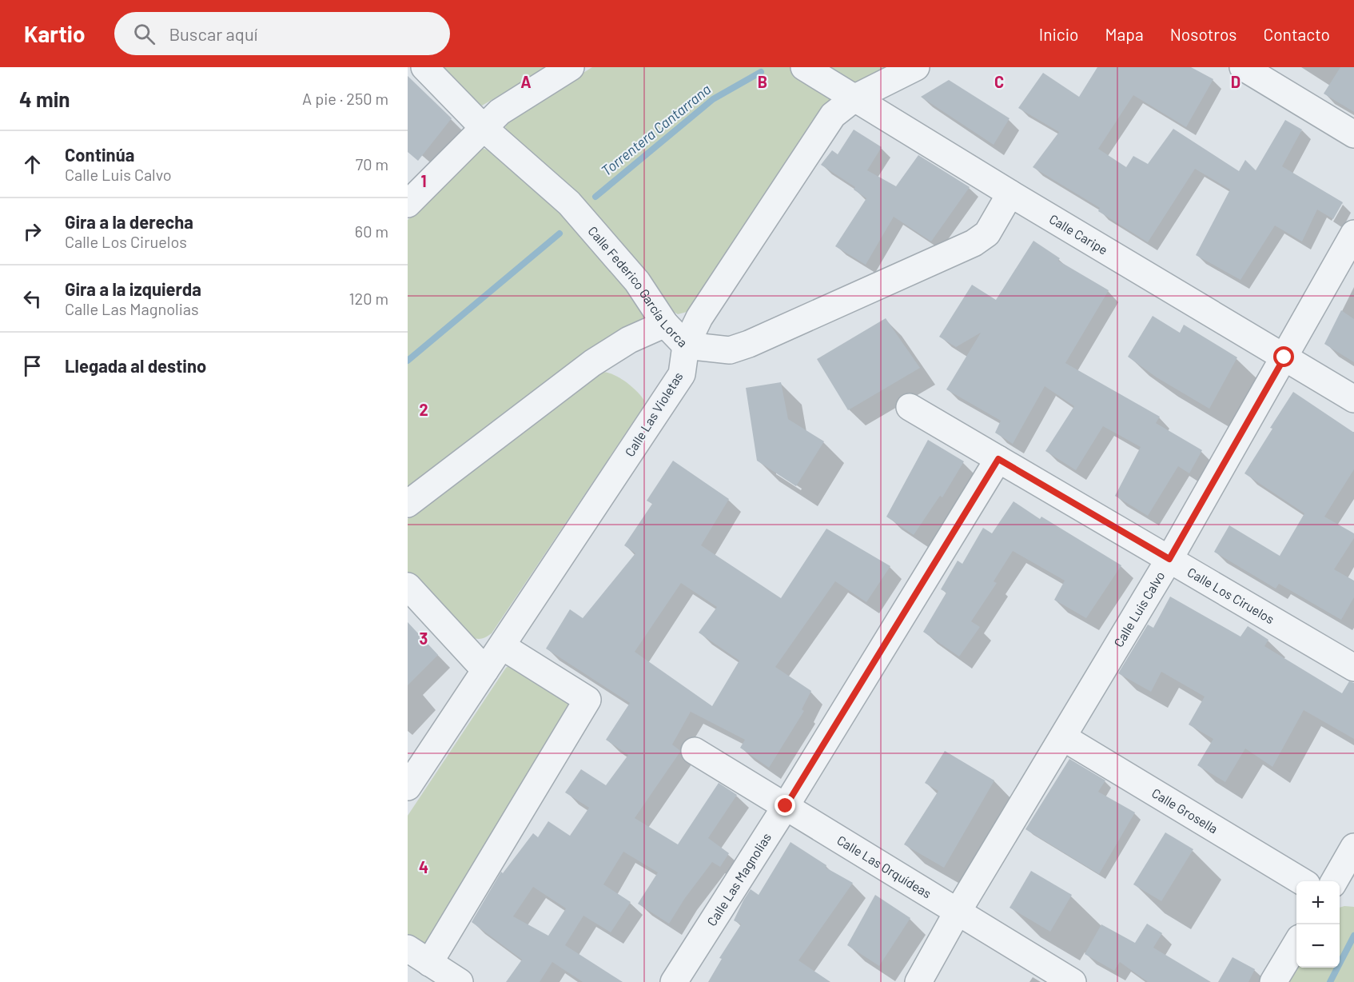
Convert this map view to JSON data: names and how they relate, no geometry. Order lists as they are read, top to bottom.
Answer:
{
  "streets": {
    "street": [
      "Calle Caripe",
      "Calle Federico García Lorca",
      "Calle Las Violetas",
      "Calle Los Ciruelos",
      "Calle Luis Calvo",
      "Calle Grosella",
      "Calle Las Orquídeas",
      "Calle Las Magnolias"
    ]
  },
  "crossings": [
    ["Calle Caripe", "Calle Federico García Lorca"],
    ["Calle Caripe", "Calle Las Violetas"],
    ["Calle Caripe", "Calle Luis Calvo"],
    ["Calle Federico García Lorca", "Calle Las Violetas"],
    ["Calle Los Ciruelos", "Calle Luis Calvo"],
    ["Calle Los Ciruelos", "Calle Las Magnolias"],
    ["Calle Luis Calvo", "Calle Grosella"],
    ["Calle Luis Calvo", "Calle Las Orquídeas"],
    ["Calle Las Orquídeas", "Calle Las Magnolias"]
  ],
  "water": ["Torrentera Cantarrana"],
  "page": {
    "header": "Kartio",
    "search": "Buscar aquí",
    "nav": [
      "Inicio",
      "Mapa",
      "Nosotros",
      "Contacto"
    ],
    "heading": ["4 min", "A pie · 250 m"],
    "list": [
      ["Continúa", "Calle Luis Calvo", "70 m"],
      ["Gira a la derecha", "Calle Los Ciruelos", "60 m"],
      ["Gira a la izquierda", "Calle Las Magnolias", "120 m"],
      "Llegada al destino"
    ],
    "map_buttons": ["+", "−"]
  },
  "grid": {
    "columns": [
      "A",
      "B",
      "C",
      "D"
    ],
    "rows": [
      "1",
      "2",
      "3",
      "4"
    ]
  }
}
